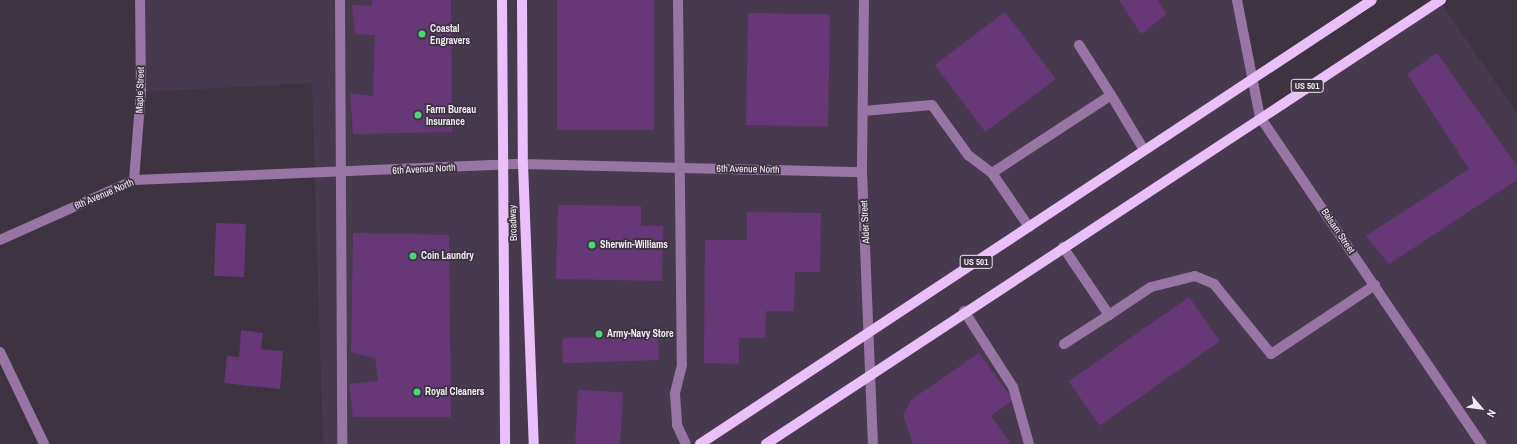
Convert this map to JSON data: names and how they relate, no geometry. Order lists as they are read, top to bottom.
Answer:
{
  "streets": {
    "main road": ["US 501", "Broadway"],
    "street": [
      "Maple Street",
      "6th Avenue North",
      "Alder Street",
      "Balsam Street"
    ]
  },
  "crossings": [
    ["US 501", "Alder Street"],
    ["US 501", "Balsam Street"],
    ["Maple Street", "6th Avenue North"],
    ["6th Avenue North", "Alder Street"],
    ["6th Avenue North", "Broadway"]
  ],
  "places": [
    "Coastal Engravers",
    "Farm Bureau Insurance",
    "Sherwin-Williams",
    "Coin Laundry",
    "Army-Navy Store",
    "Royal Cleaners"
  ],
  "north": "bottom right"
}
